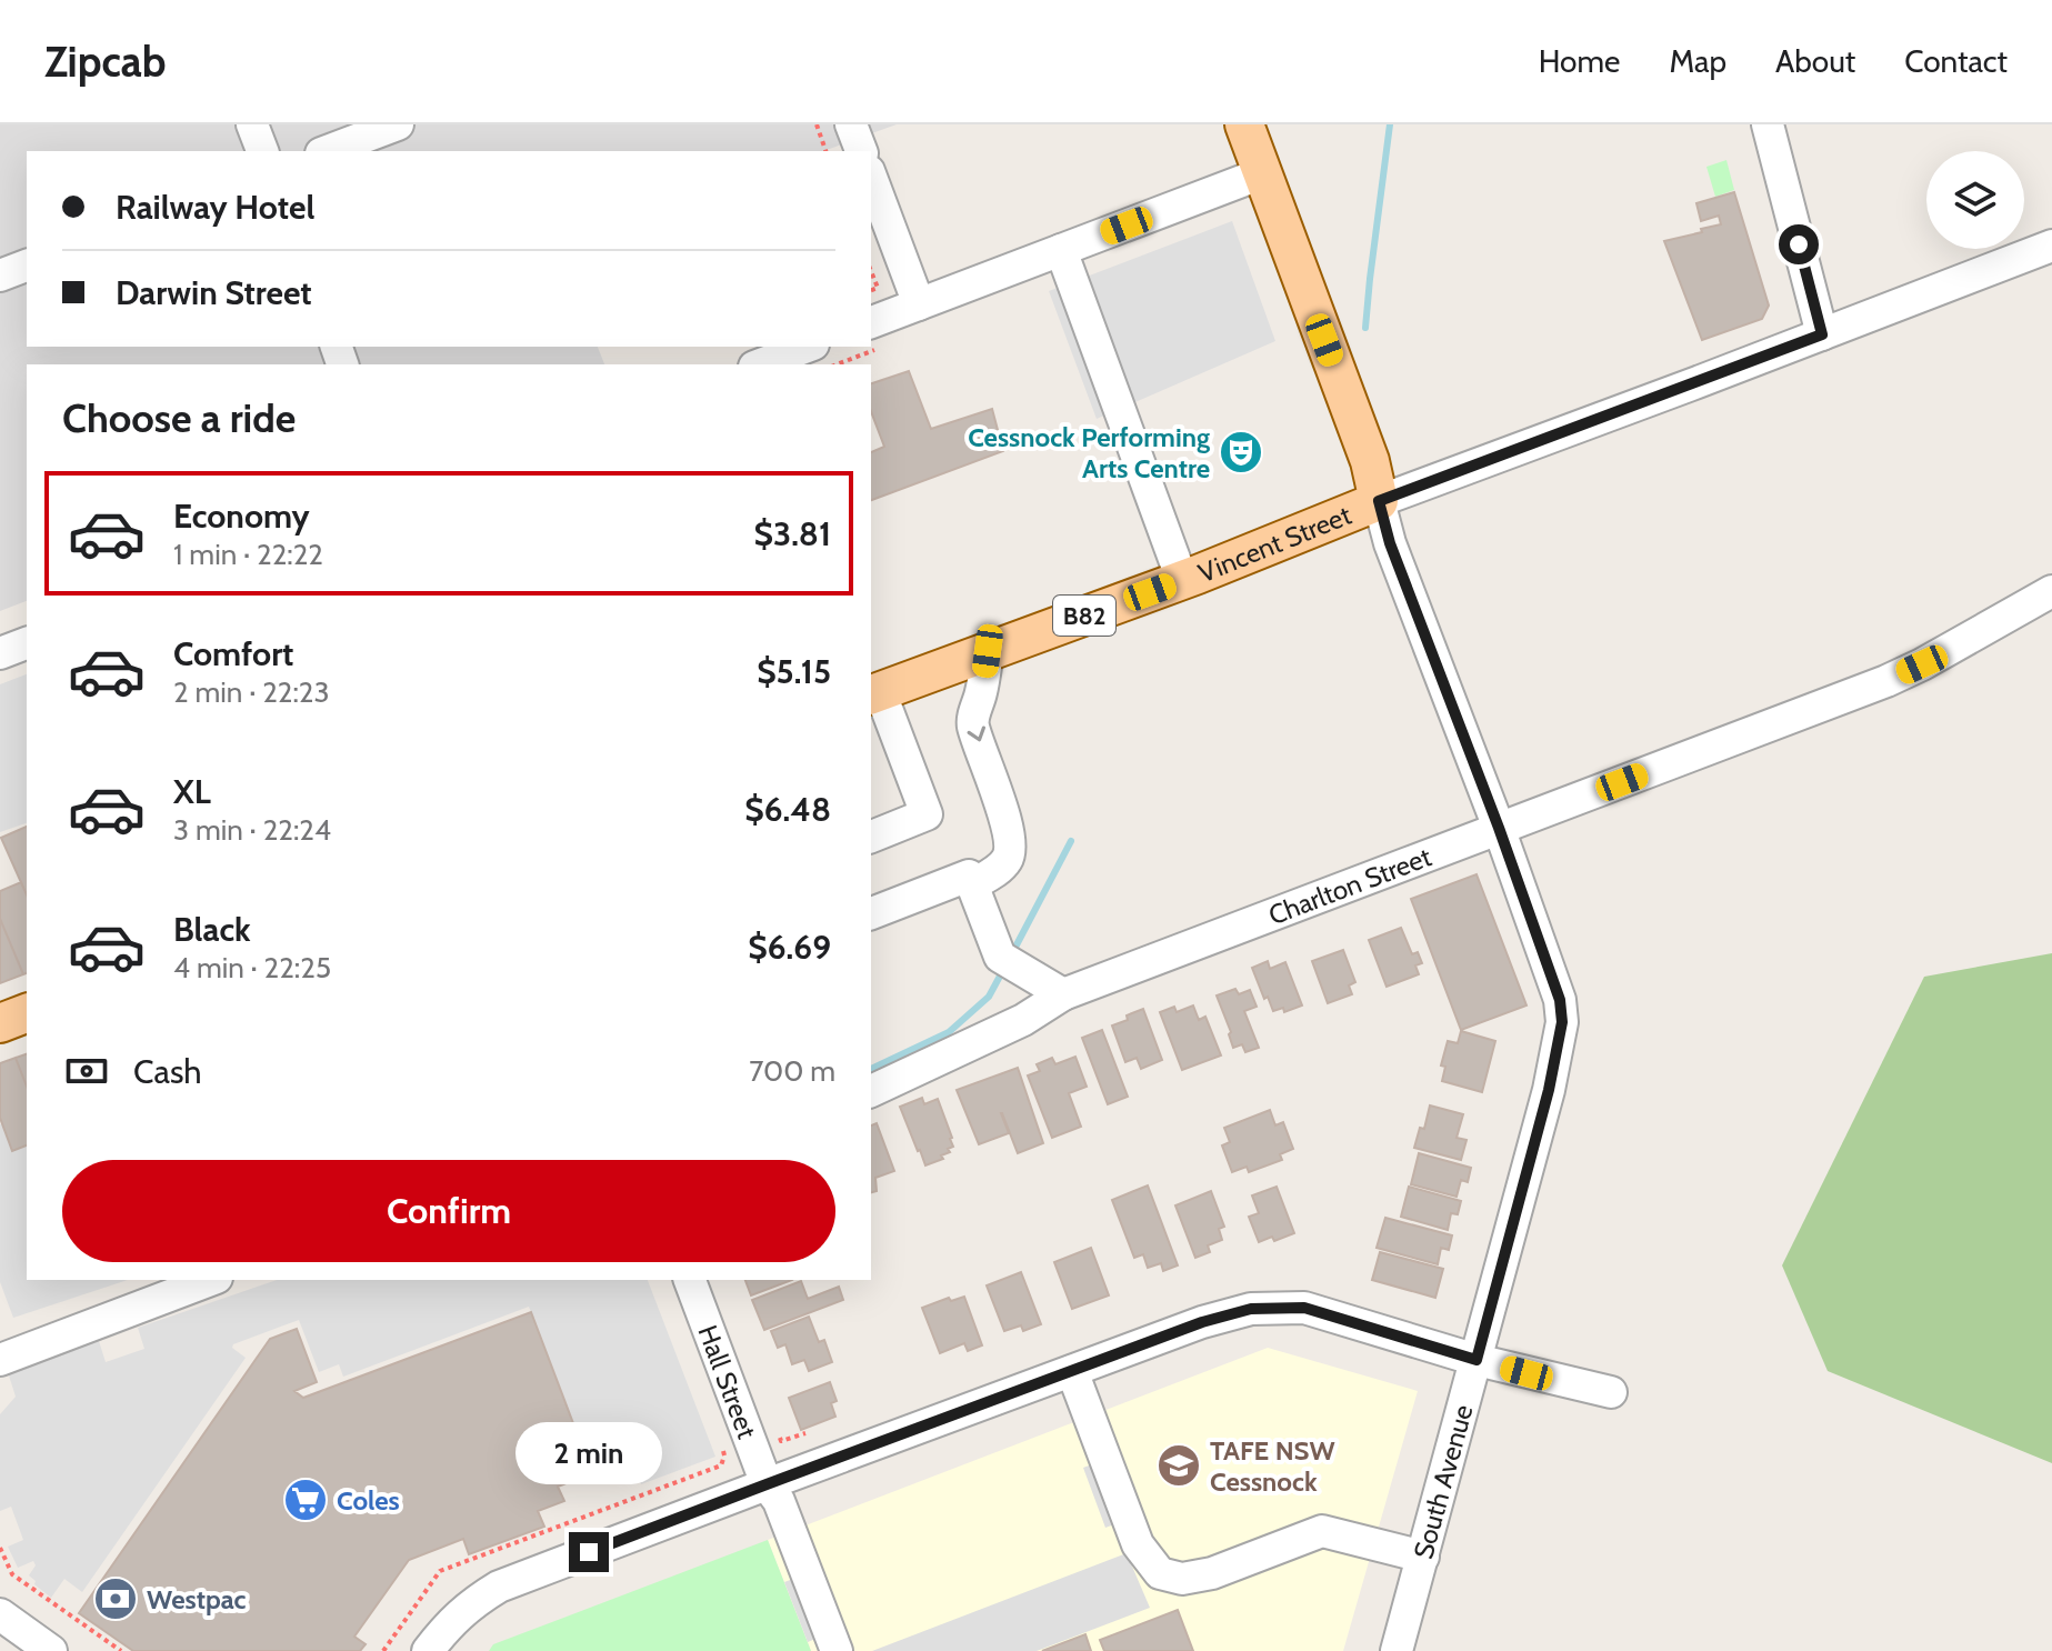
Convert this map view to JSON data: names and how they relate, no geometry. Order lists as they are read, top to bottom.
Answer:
{
  "streets": {
    "main road": ["Vincent Street", "B82"],
    "street": ["Charlton Street", "Hall Street", "South Avenue"]
  },
  "crossings": [
    ["Charlton Street", "South Avenue"]
  ],
  "places": {
    "theatre": ["Cessnock Performing Arts Centre"],
    "school or university": ["TAFE NSW Cessnock"],
    "supermarket": ["Coles"],
    "bank": ["Westpac"]
  },
  "page": {
    "header": "Zipcab",
    "nav": [
      "Home",
      "Map",
      "About",
      "Contact"
    ],
    "banner": ["Railway Hotel", "Darwin Street"],
    "heading": "Choose a ride",
    "list": [
      {
        "name": "Economy",
        "note": "1 min · 22:22",
        "value": "$3.81"
      },
      {
        "name": "Comfort",
        "note": "2 min · 22:23",
        "value": "$5.15"
      },
      {
        "name": "XL",
        "note": "3 min · 22:24",
        "value": "$6.48"
      },
      {
        "name": "Black",
        "note": "4 min · 22:25",
        "value": "$6.69"
      }
    ],
    "pay": ["Cash", "700 m"],
    "buttons": "Confirm",
    "bubble": "2 min"
  }
}
